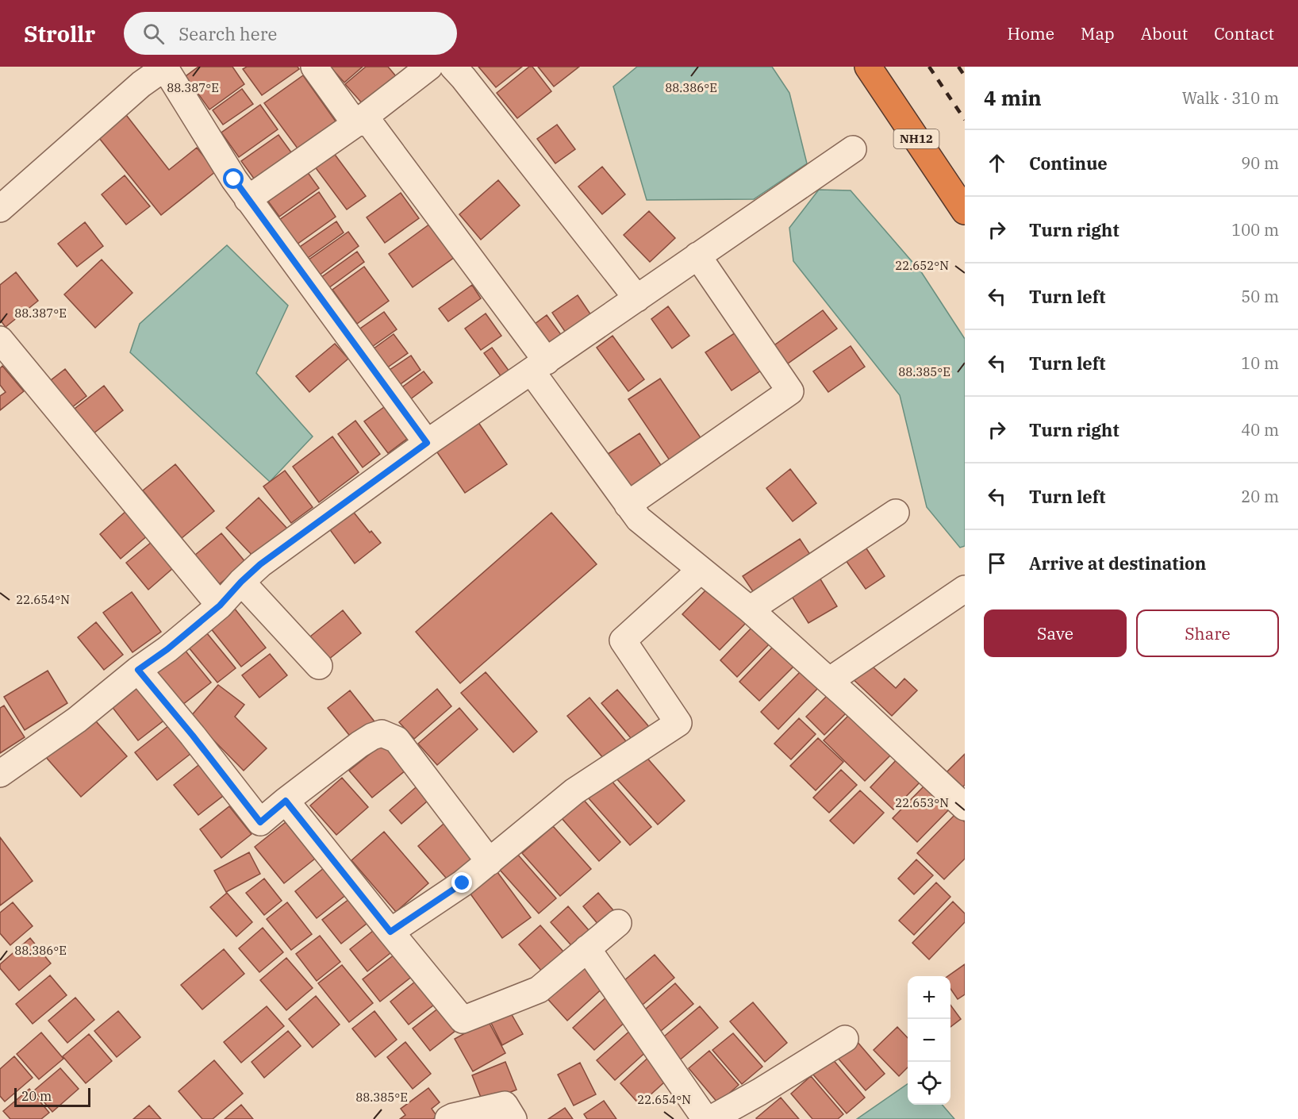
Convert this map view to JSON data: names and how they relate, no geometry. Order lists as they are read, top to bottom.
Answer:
{
  "streets": {
    "highway": ["NH12"]
  },
  "scale_bar": "20 m",
  "page": {
    "header": "Strollr",
    "search": "Search here",
    "nav": [
      "Home",
      "Map",
      "About",
      "Contact"
    ],
    "heading": ["4 min", "Walk · 310 m"],
    "list": [
      ["Continue", "90 m"],
      ["Turn right", "100 m"],
      ["Turn left", "50 m"],
      ["Turn left", "10 m"],
      ["Turn right", "40 m"],
      ["Turn left", "20 m"],
      "Arrive at destination"
    ],
    "buttons": ["Save", "Share"],
    "map_buttons": ["+", "−"],
    "scale": "20 m"
  },
  "coordinates": [
    "88.386°E",
    "88.387°E",
    "22.652°N",
    "88.385°E",
    "22.654°N",
    "22.653°N"
  ]
}
